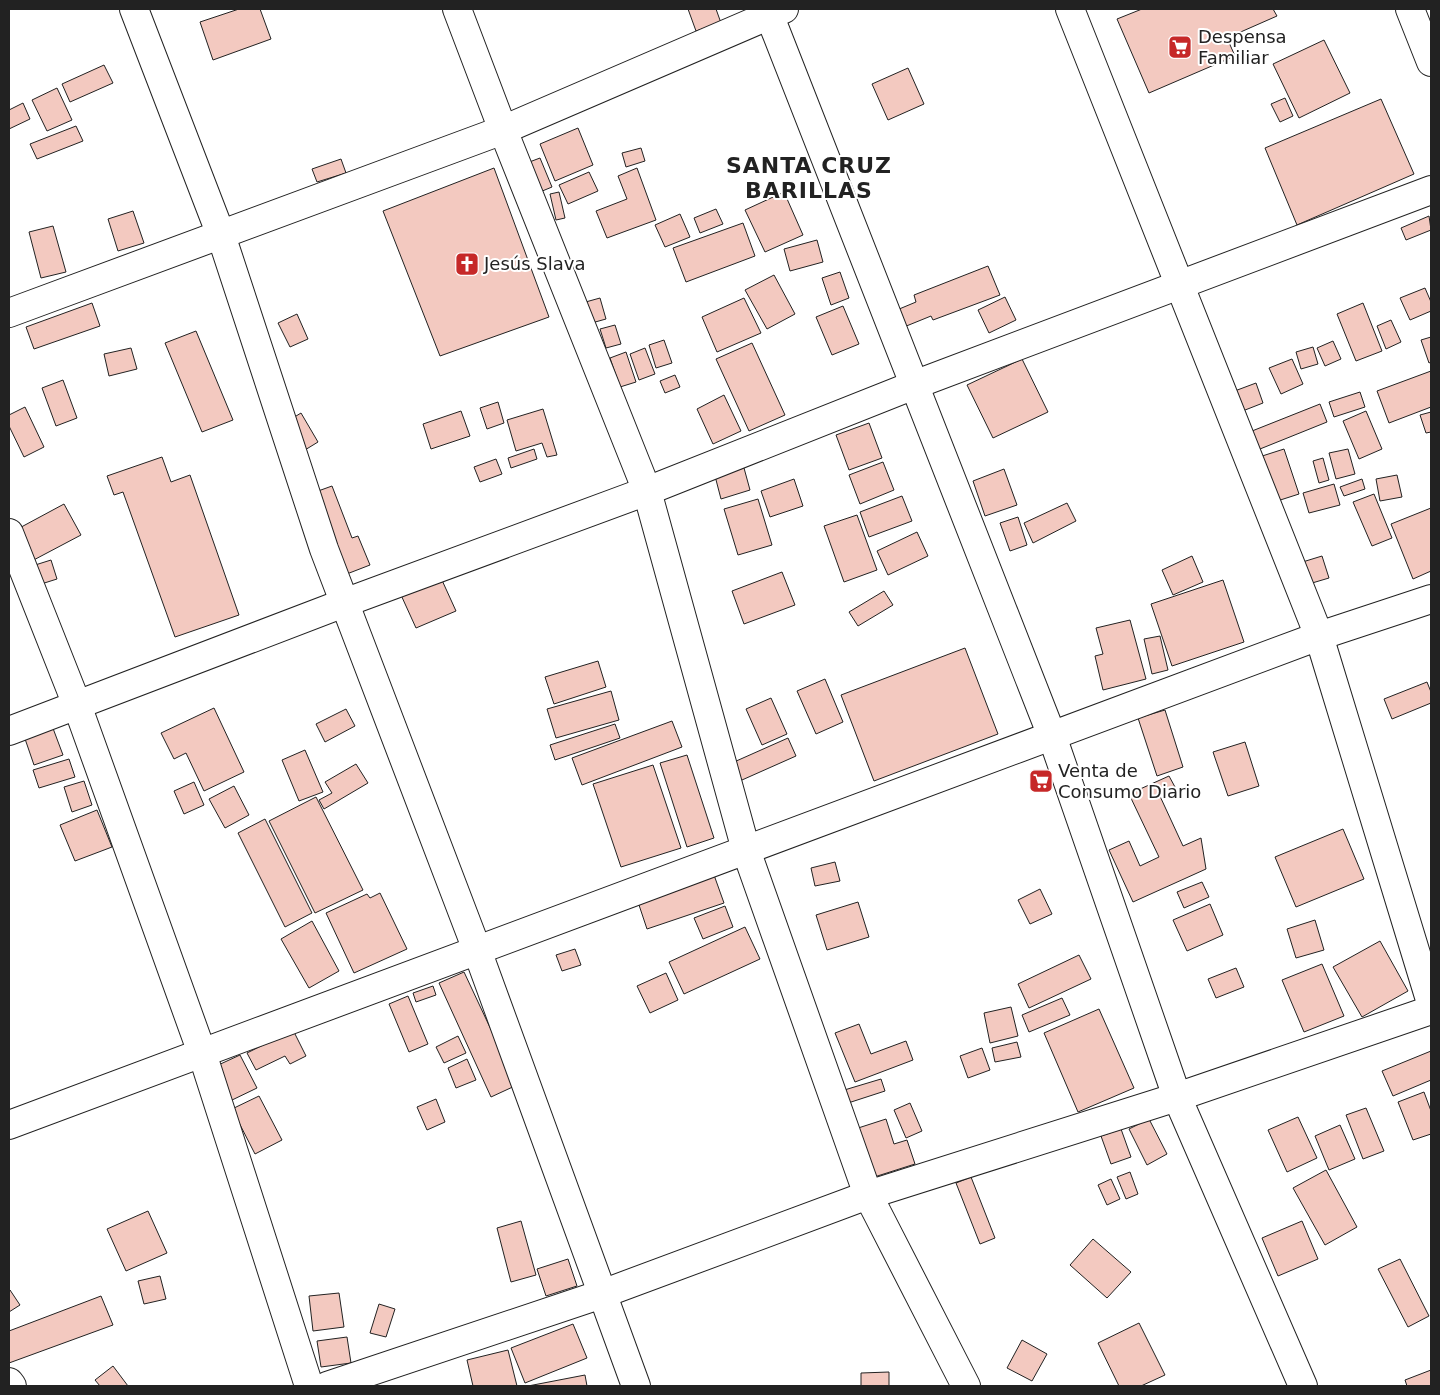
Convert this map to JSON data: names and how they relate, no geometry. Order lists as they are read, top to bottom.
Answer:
{
  "districts": ["SANTA CRUZ BARILLAS"],
  "places": {
    "supermarket": ["Despensa Familiar", "Venta de Consumo Diario"],
    "church": ["Jesús Slava"]
  }
}
